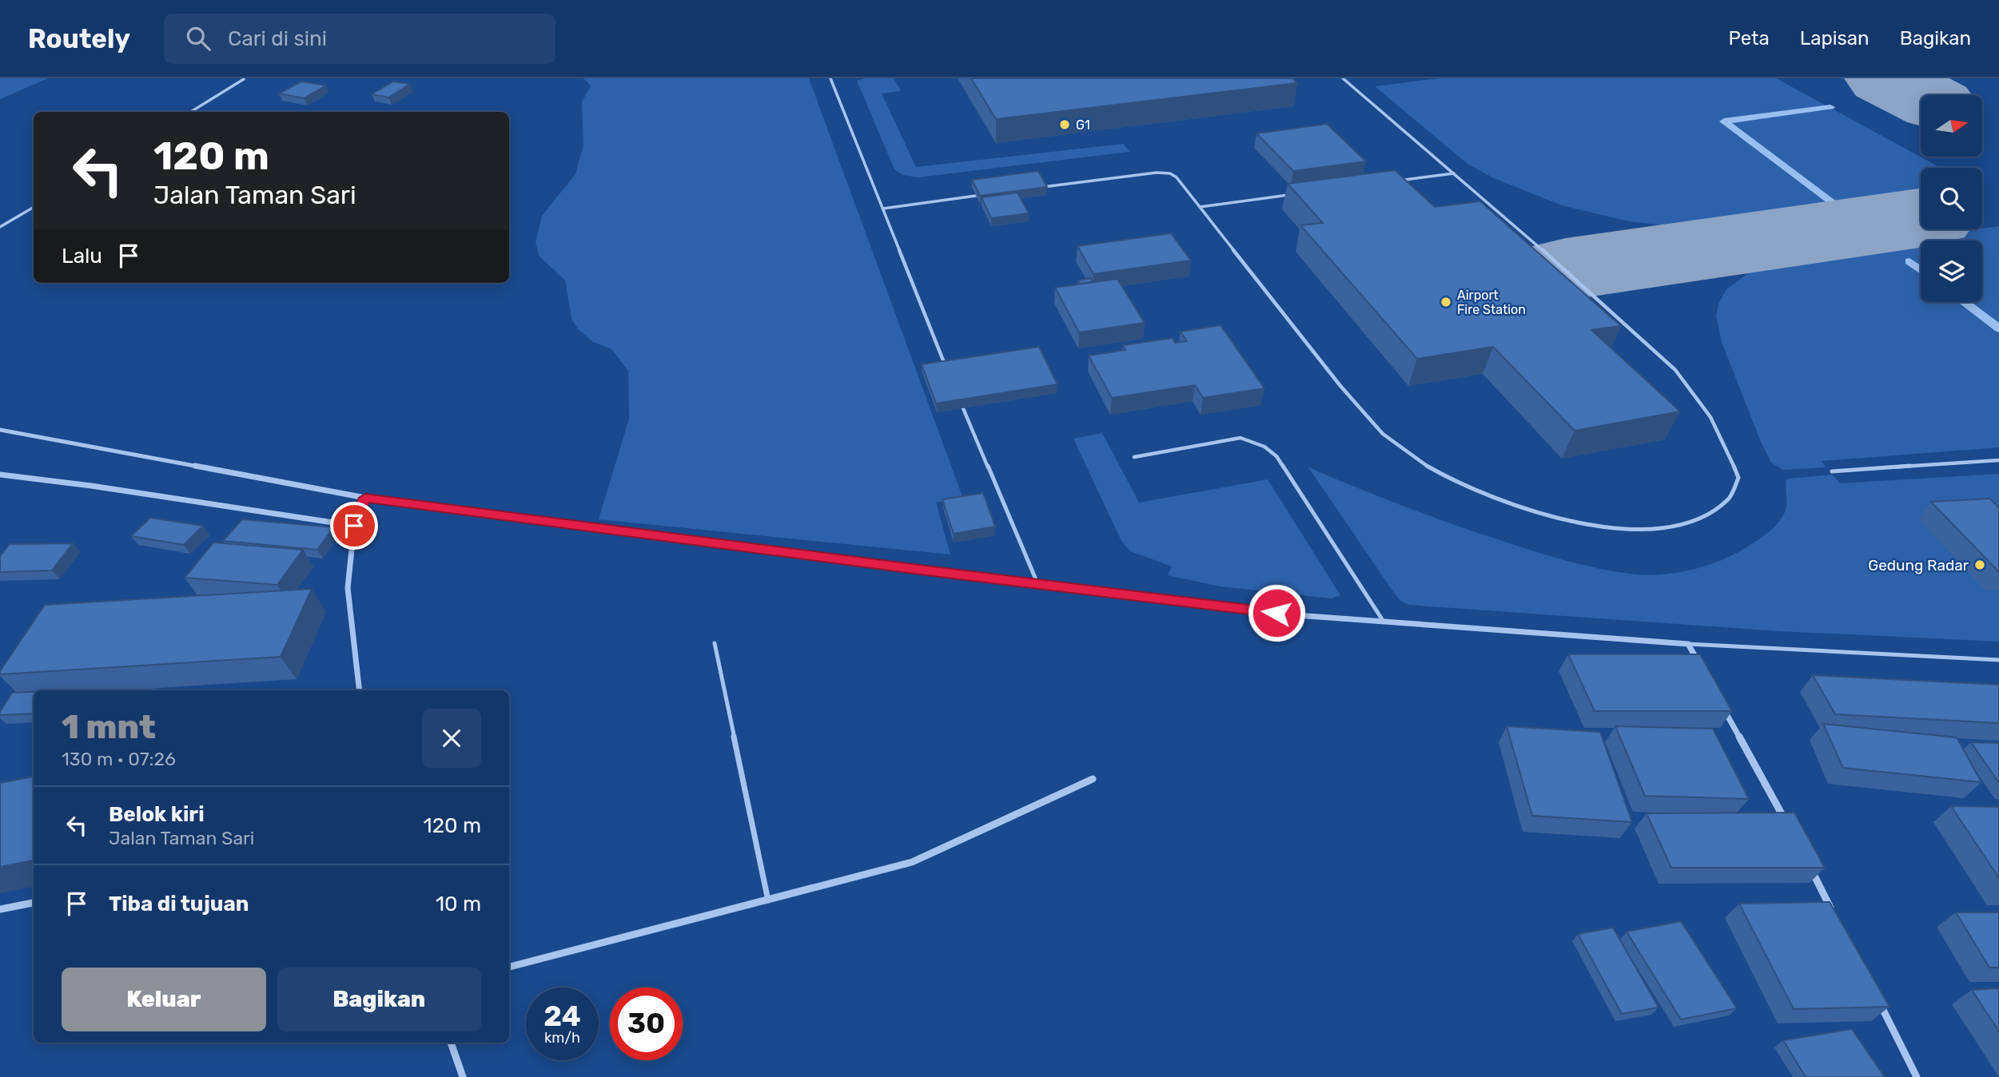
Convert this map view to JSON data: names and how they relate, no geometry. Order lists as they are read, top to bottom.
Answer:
{
  "places": ["G1", "Airport Fire Station", "Gedung Radar"],
  "north": "right",
  "page": {
    "header": "Routely",
    "search": "Cari di sini",
    "nav": ["Peta", "Lapisan", "Bagikan"],
    "turn": ["120 m", "Jalan Taman Sari"],
    "then": "Lalu",
    "heading": ["1 mnt", "130 m · 07:26"],
    "list": [
      {
        "name": "Belok kiri",
        "note": "Jalan Taman Sari",
        "value": "120 m"
      },
      {
        "name": "Tiba di tujuan",
        "value": "10 m"
      }
    ],
    "buttons": ["Keluar", "Bagikan"],
    "speed": "24 km/h",
    "limit": "30"
  }
}
